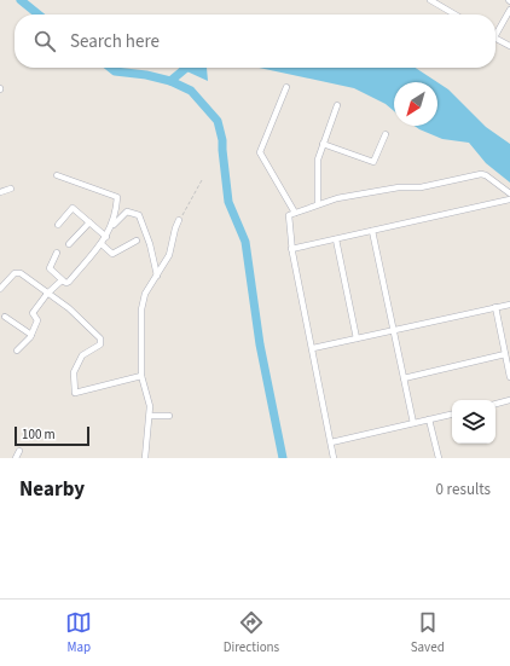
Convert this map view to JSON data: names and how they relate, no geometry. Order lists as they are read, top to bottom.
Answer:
{
  "scale_bar": "100 m",
  "north": "bottom left",
  "page": {
    "search": "Search here",
    "scale": "100 m",
    "heading": ["Nearby", "0 results"],
    "nav": ["Map", "Directions", "Saved"]
  }
}
